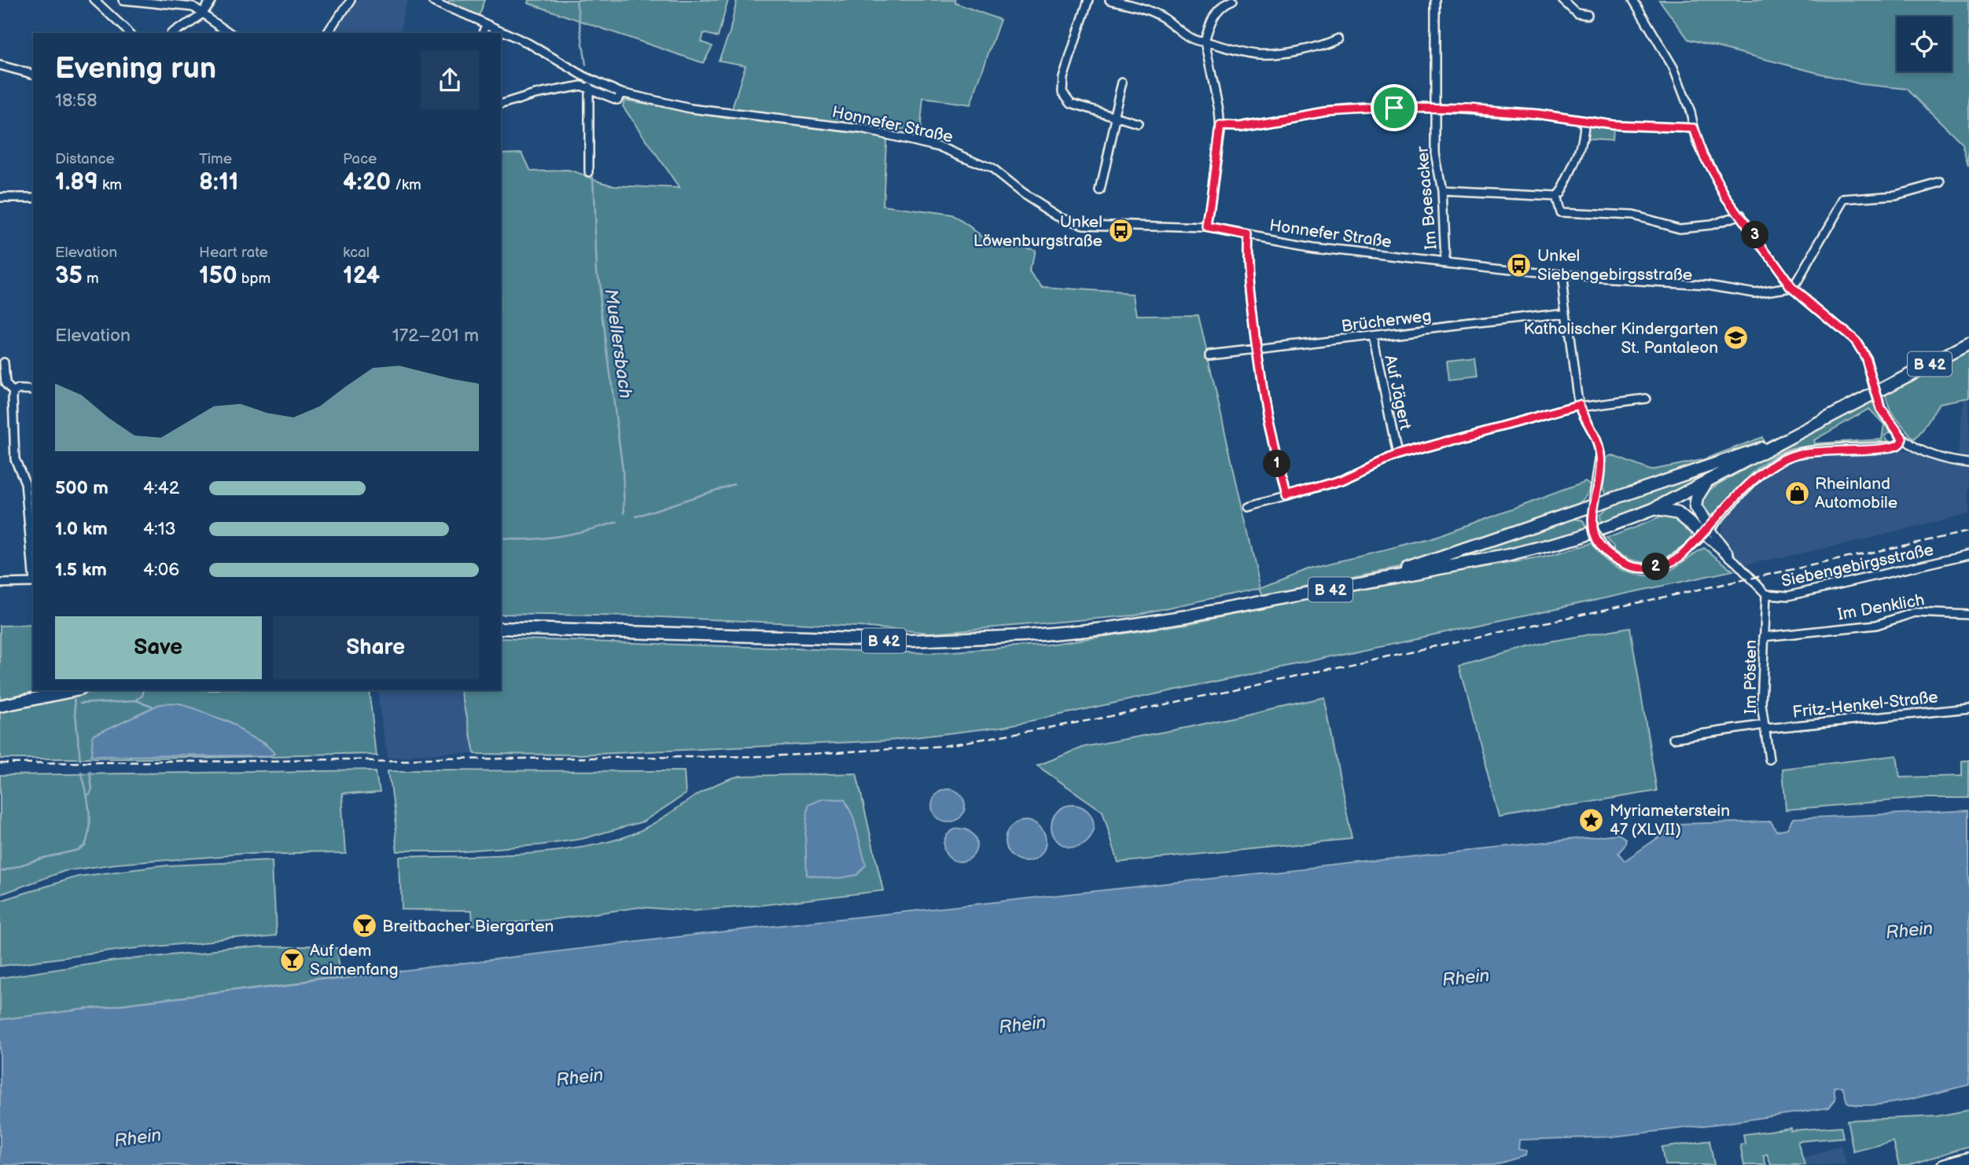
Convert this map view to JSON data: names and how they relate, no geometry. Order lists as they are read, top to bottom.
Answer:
{
  "streets": {
    "main road": ["B 42"],
    "street": [
      "Honnefer Straße",
      "Im Baesacker",
      "Brücherweg",
      "Auf Jägert",
      "Siebengebirgsstraße",
      "Im Denklich",
      "Im Pösten",
      "Fritz-Henkel-Straße"
    ]
  },
  "crossings": [
    ["Honnefer Straße", "Im Baesacker"],
    ["Brücherweg", "Auf Jägert"],
    ["Siebengebirgsstraße", "Im Pösten"],
    ["Im Denklich", "Im Pösten"],
    ["Im Pösten", "Fritz-Henkel-Straße"]
  ],
  "water": ["Muellersbach", "Rhein"],
  "places": {
    "bus stop": ["Unkel Löwenburgstraße", "Unkel Siebengebirgsstraße"],
    "school or university": ["Katholischer Kindergarten St. Pantaleon"],
    "shop": ["Rheinland Automobile"],
    "place": ["Myriameterstein 47 (XLVII)"],
    "bar": ["Breitbacher Biergarten", "Auf dem Salmenfang"]
  },
  "page": {
    "heading": ["Evening run", "18:58"],
    "stats": [
      ["Distance", "1.89 km"],
      ["Time", "8:11"],
      ["Pace", "4:20 /km"],
      ["Elevation", "35 m"],
      ["Heart rate", "150 bpm"],
      ["kcal", "124"]
    ],
    "pins": ["3", "1", "2"],
    "chart": ["Elevation", "172–201 m"],
    "list": [
      {
        "name": "500 m",
        "note": "4:42"
      },
      {
        "name": "1.0 km",
        "note": "4:13"
      },
      {
        "name": "1.5 km",
        "note": "4:06"
      }
    ],
    "buttons": ["Save", "Share"]
  }
}
